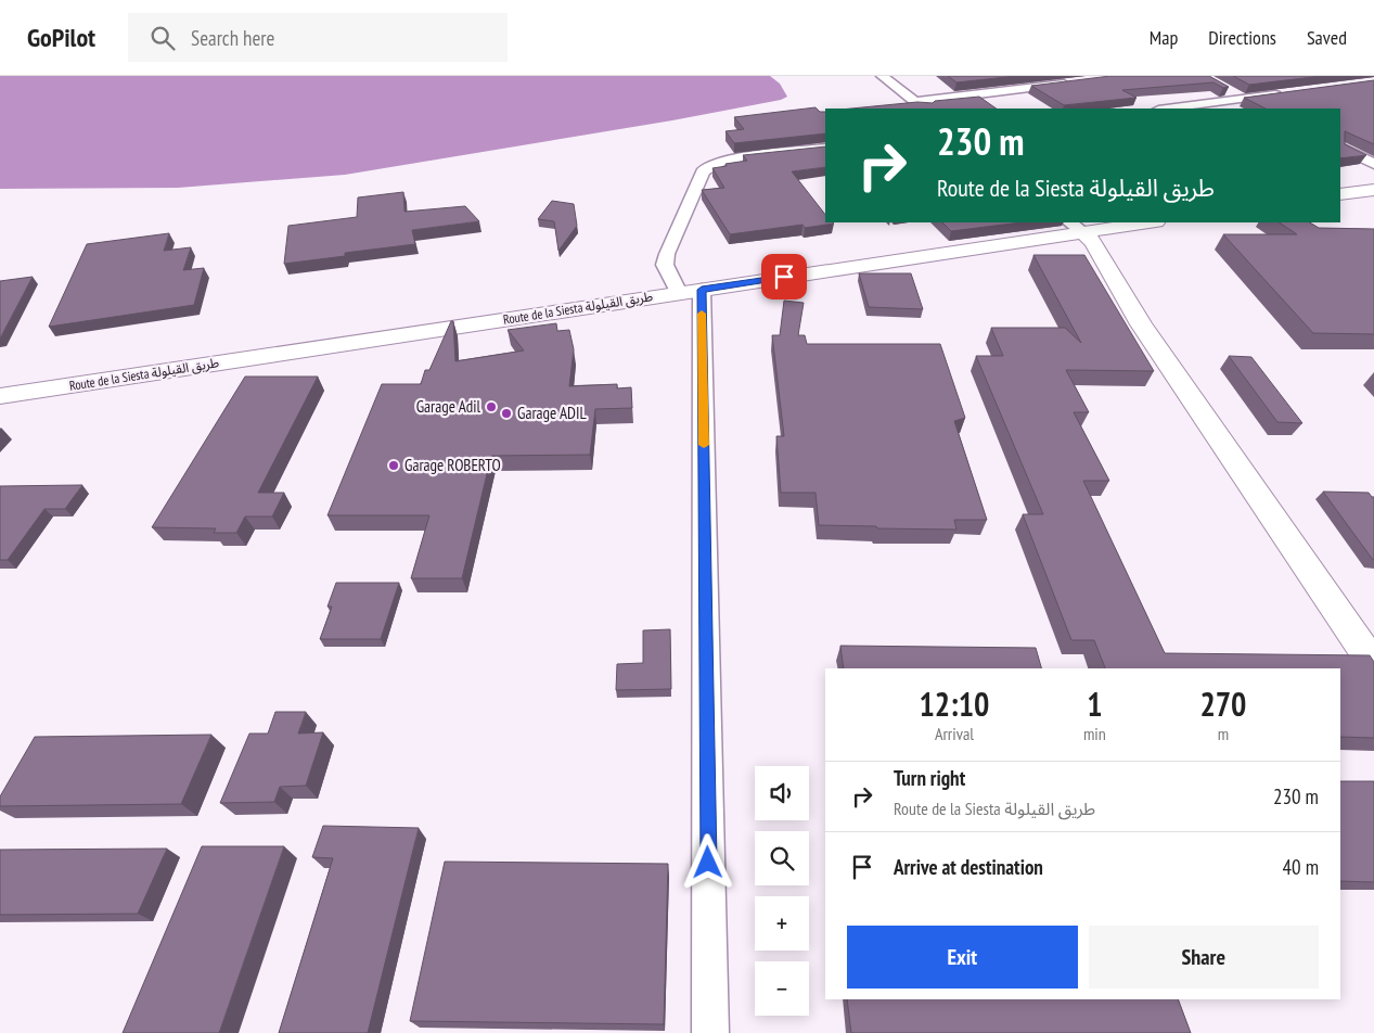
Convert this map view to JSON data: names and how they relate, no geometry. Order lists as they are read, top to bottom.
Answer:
{
  "streets": {
    "main road": ["Route de la Siesta طريق القيلولة"]
  },
  "places": ["Garage Adil", "Garage ADIL", "Garage ROBERTO"],
  "page": {
    "header": "GoPilot",
    "search": "Search here",
    "nav": ["Map", "Directions", "Saved"],
    "turn": ["230 m", "Route de la Siesta طريق القيلولة"],
    "eta": [
      "12:10",
      "Arrival",
      "1",
      "min",
      "270",
      "m"
    ],
    "list": [
      {
        "name": "Turn right",
        "note": "Route de la Siesta طريق القيلولة",
        "value": "230 m"
      },
      {
        "name": "Arrive at destination",
        "value": "40 m"
      }
    ],
    "map_buttons": ["+", "−"],
    "buttons": ["Exit", "Share"]
  }
}
